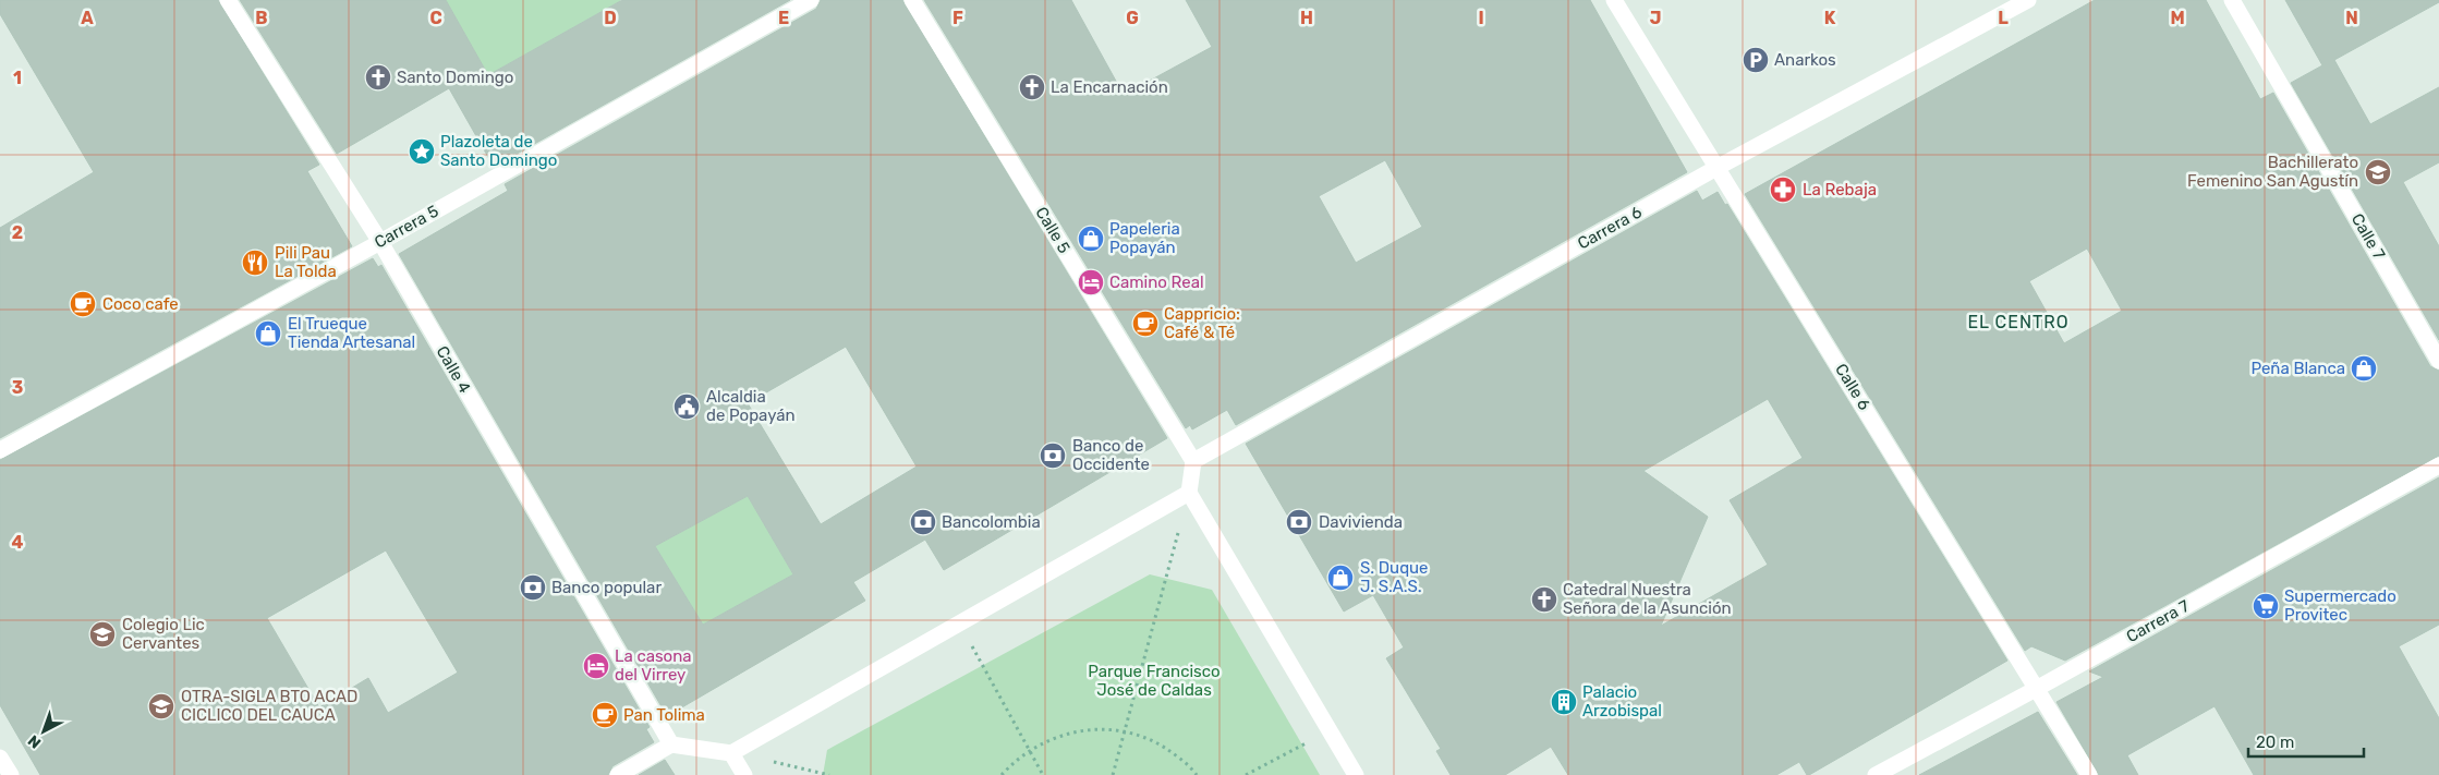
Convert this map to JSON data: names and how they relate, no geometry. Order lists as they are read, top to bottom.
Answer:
{
  "streets": {
    "street": [
      "Carrera 5",
      "Carrera 6",
      "Calle 5",
      "Calle 7",
      "Calle 4",
      "Calle 6",
      "Carrera 7"
    ]
  },
  "crossings": [
    ["Carrera 5", "Calle 4"],
    ["Carrera 6", "Calle 5"],
    ["Carrera 6", "Calle 6"],
    ["Calle 6", "Carrera 7"]
  ],
  "districts": ["EL CENTRO"],
  "parks": ["Parque Francisco José de Caldas"],
  "places": {
    "parking": ["Anarkos"],
    "church": ["Santo Domingo", "La Encarnación", "Catedral Nuestra Señora de la Asunción"],
    "place": ["Plazoleta de Santo Domingo"],
    "school or university": ["Bachillerato Femenino San Agustín", "Colegio Lic Cervantes", "OTRA-SIGLA BTO ACAD CICLICO DEL CAUCA"],
    "pharmacy": ["La Rebaja"],
    "shop": [
      "Papeleria Popayán",
      "El Trueque Tienda Artesanal",
      "Peña Blanca",
      "S. Duque J. S.A.S."
    ],
    "restaurant": ["Pili Pau La Tolda"],
    "hotel": ["Camino Real", "La casona del Virrey"],
    "cafe": ["Coco cafe", "Cappricio: Café & Té", "Pan Tolima"],
    "public building": ["Alcaldia de Popayán"],
    "bank": [
      "Banco de Occidente",
      "Bancolombia",
      "Davivienda",
      "Banco popular"
    ],
    "supermarket": ["Supermercado Provitec"],
    "building": ["Palacio Arzobispal"]
  },
  "scale_bar": "20 m",
  "north": "bottom left",
  "grid": {
    "columns": [
      "A",
      "B",
      "C",
      "D",
      "E",
      "F",
      "G",
      "H",
      "I",
      "J",
      "K",
      "L",
      "M",
      "N"
    ],
    "rows": [
      "1",
      "2",
      "3",
      "4"
    ]
  }
}
